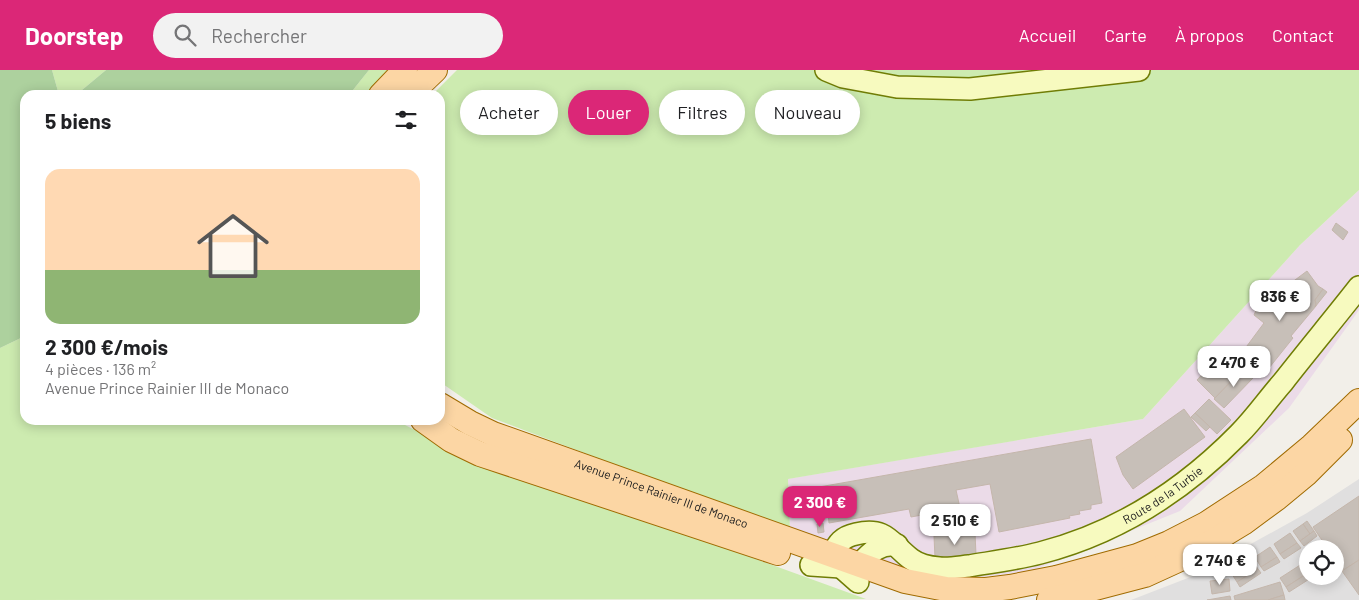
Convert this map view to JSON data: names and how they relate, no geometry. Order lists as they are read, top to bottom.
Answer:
{
  "streets": {
    "main road": ["Avenue Prince Rainier III de Monaco"],
    "street": ["Route de la Turbie"]
  },
  "crossings": [
    ["Avenue Prince Rainier III de Monaco", "Route de la Turbie"]
  ],
  "page": {
    "header": "Doorstep",
    "search": "Rechercher",
    "nav": [
      "Accueil",
      "Carte",
      "À propos",
      "Contact"
    ],
    "chip": [
      "Acheter",
      "Louer",
      "Filtres",
      "Nouveau"
    ],
    "heading": "5 biens",
    "list": [
      {
        "name": "2 300 €/mois",
        "note": "4 pièces · 136 m² · Avenue Prince Rainier III de Monaco"
      }
    ],
    "price": [
      "836 €",
      "2 470 €",
      "2 300 €",
      "2 510 €",
      "2 740 €"
    ]
  }
}
